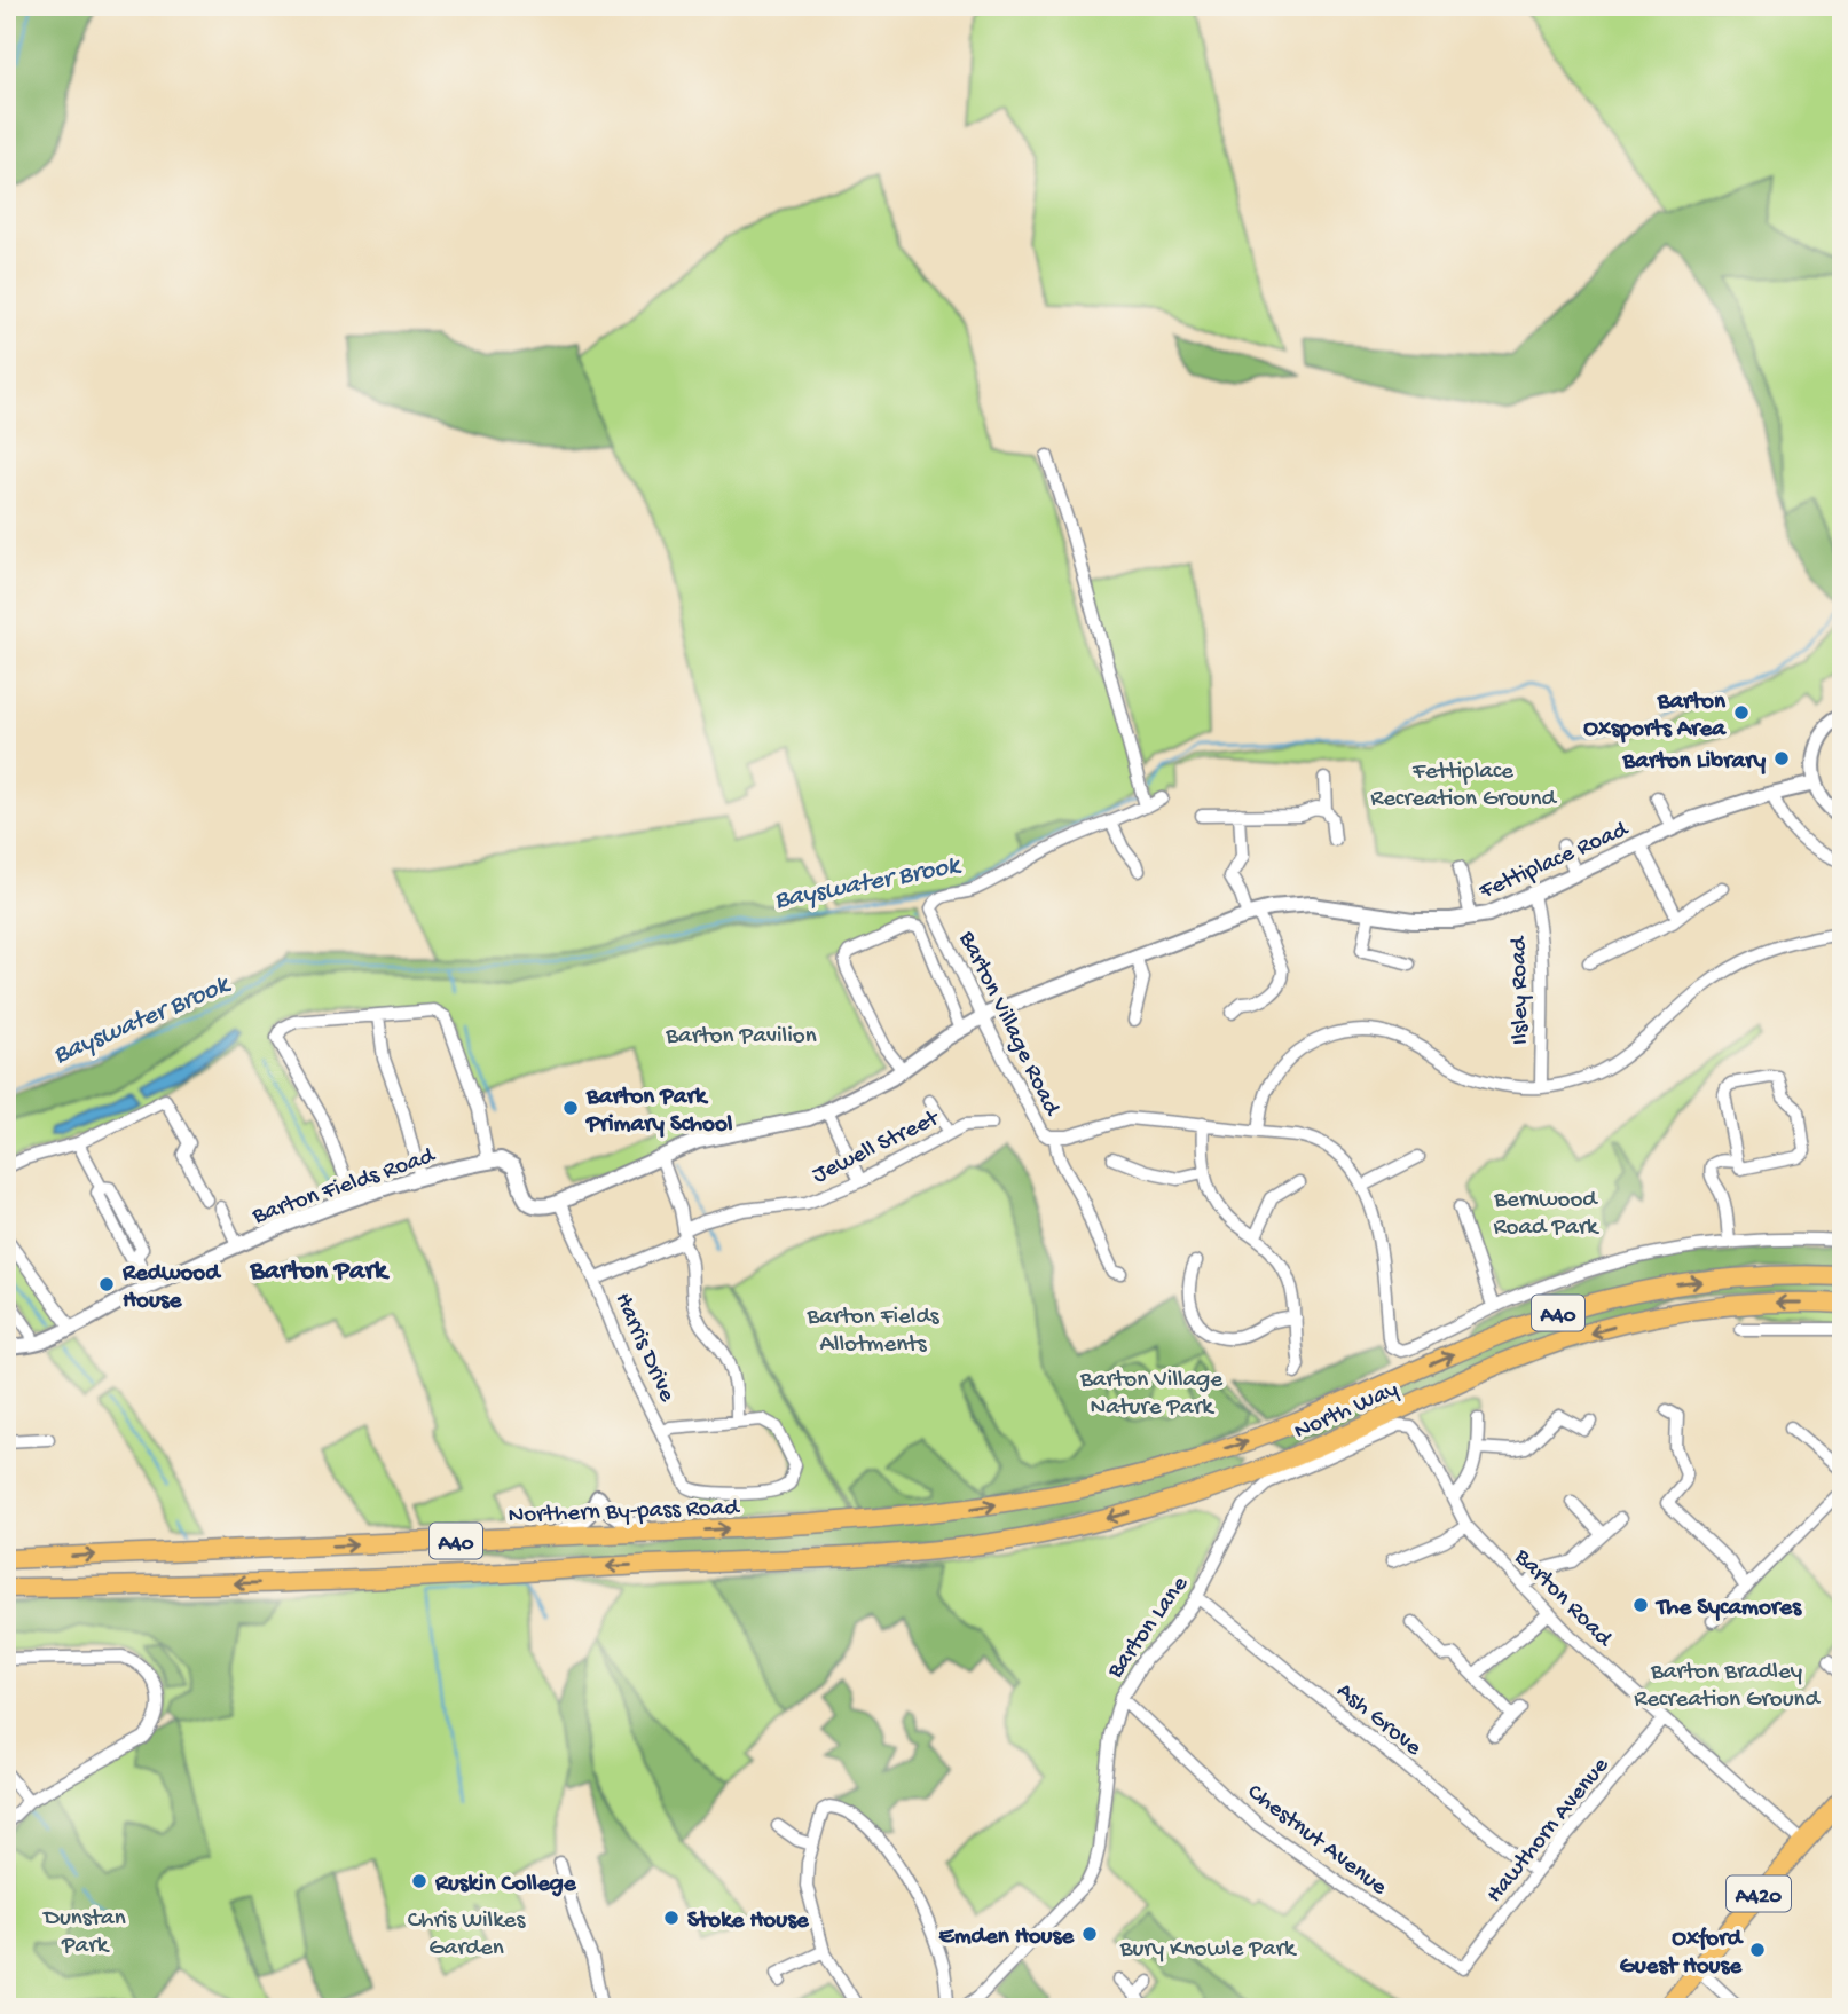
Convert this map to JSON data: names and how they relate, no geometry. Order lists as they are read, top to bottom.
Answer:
{
  "streets": {
    "main road": [
      "A40",
      "North Way",
      "Northern By-pass Road",
      "A420"
    ],
    "street": [
      "Fettiplace Road",
      "Ilsley Road",
      "Barton Village Road",
      "Jewell Street",
      "Barton Fields Road",
      "Harris Drive",
      "Barton Road",
      "Barton Lane",
      "Ash Grove",
      "Hawthorn Avenue",
      "Chestnut Avenue"
    ]
  },
  "crossings": [
    ["Fettiplace Road", "Ilsley Road"],
    ["Fettiplace Road", "Barton Village Road"],
    ["Barton Village Road", "North Way"],
    ["Jewell Street", "Harris Drive"],
    ["North Way", "Northern By-pass Road"],
    ["Barton Road", "Barton Lane"],
    ["Barton Road", "Hawthorn Avenue"],
    ["Barton Road", "A420"],
    ["Barton Lane", "Ash Grove"],
    ["Barton Lane", "Chestnut Avenue"],
    ["Ash Grove", "Hawthorn Avenue"],
    ["Hawthorn Avenue", "Chestnut Avenue"]
  ],
  "one_way": ["Northern By-pass Road"],
  "districts": ["Barton Park"],
  "water": ["Bayswater Brook"],
  "parks": [
    "Fettiplace Recreation Ground",
    "Barton Pavilion",
    "Bernwood Road Park",
    "Barton Fields Allotments",
    "Barton Village Nature Park",
    "Barton Bradley Recreation Ground",
    "Dunstan Park",
    "Chris Wilkes Garden",
    "Bury Knowle Park"
  ],
  "places": [
    "Barton Oxsports Area",
    "Barton Library",
    "Barton Park Primary School",
    "Redwood House",
    "The Sycamores",
    "Ruskin College",
    "Stoke House",
    "Emden House",
    "Oxford Guest House"
  ]
}
